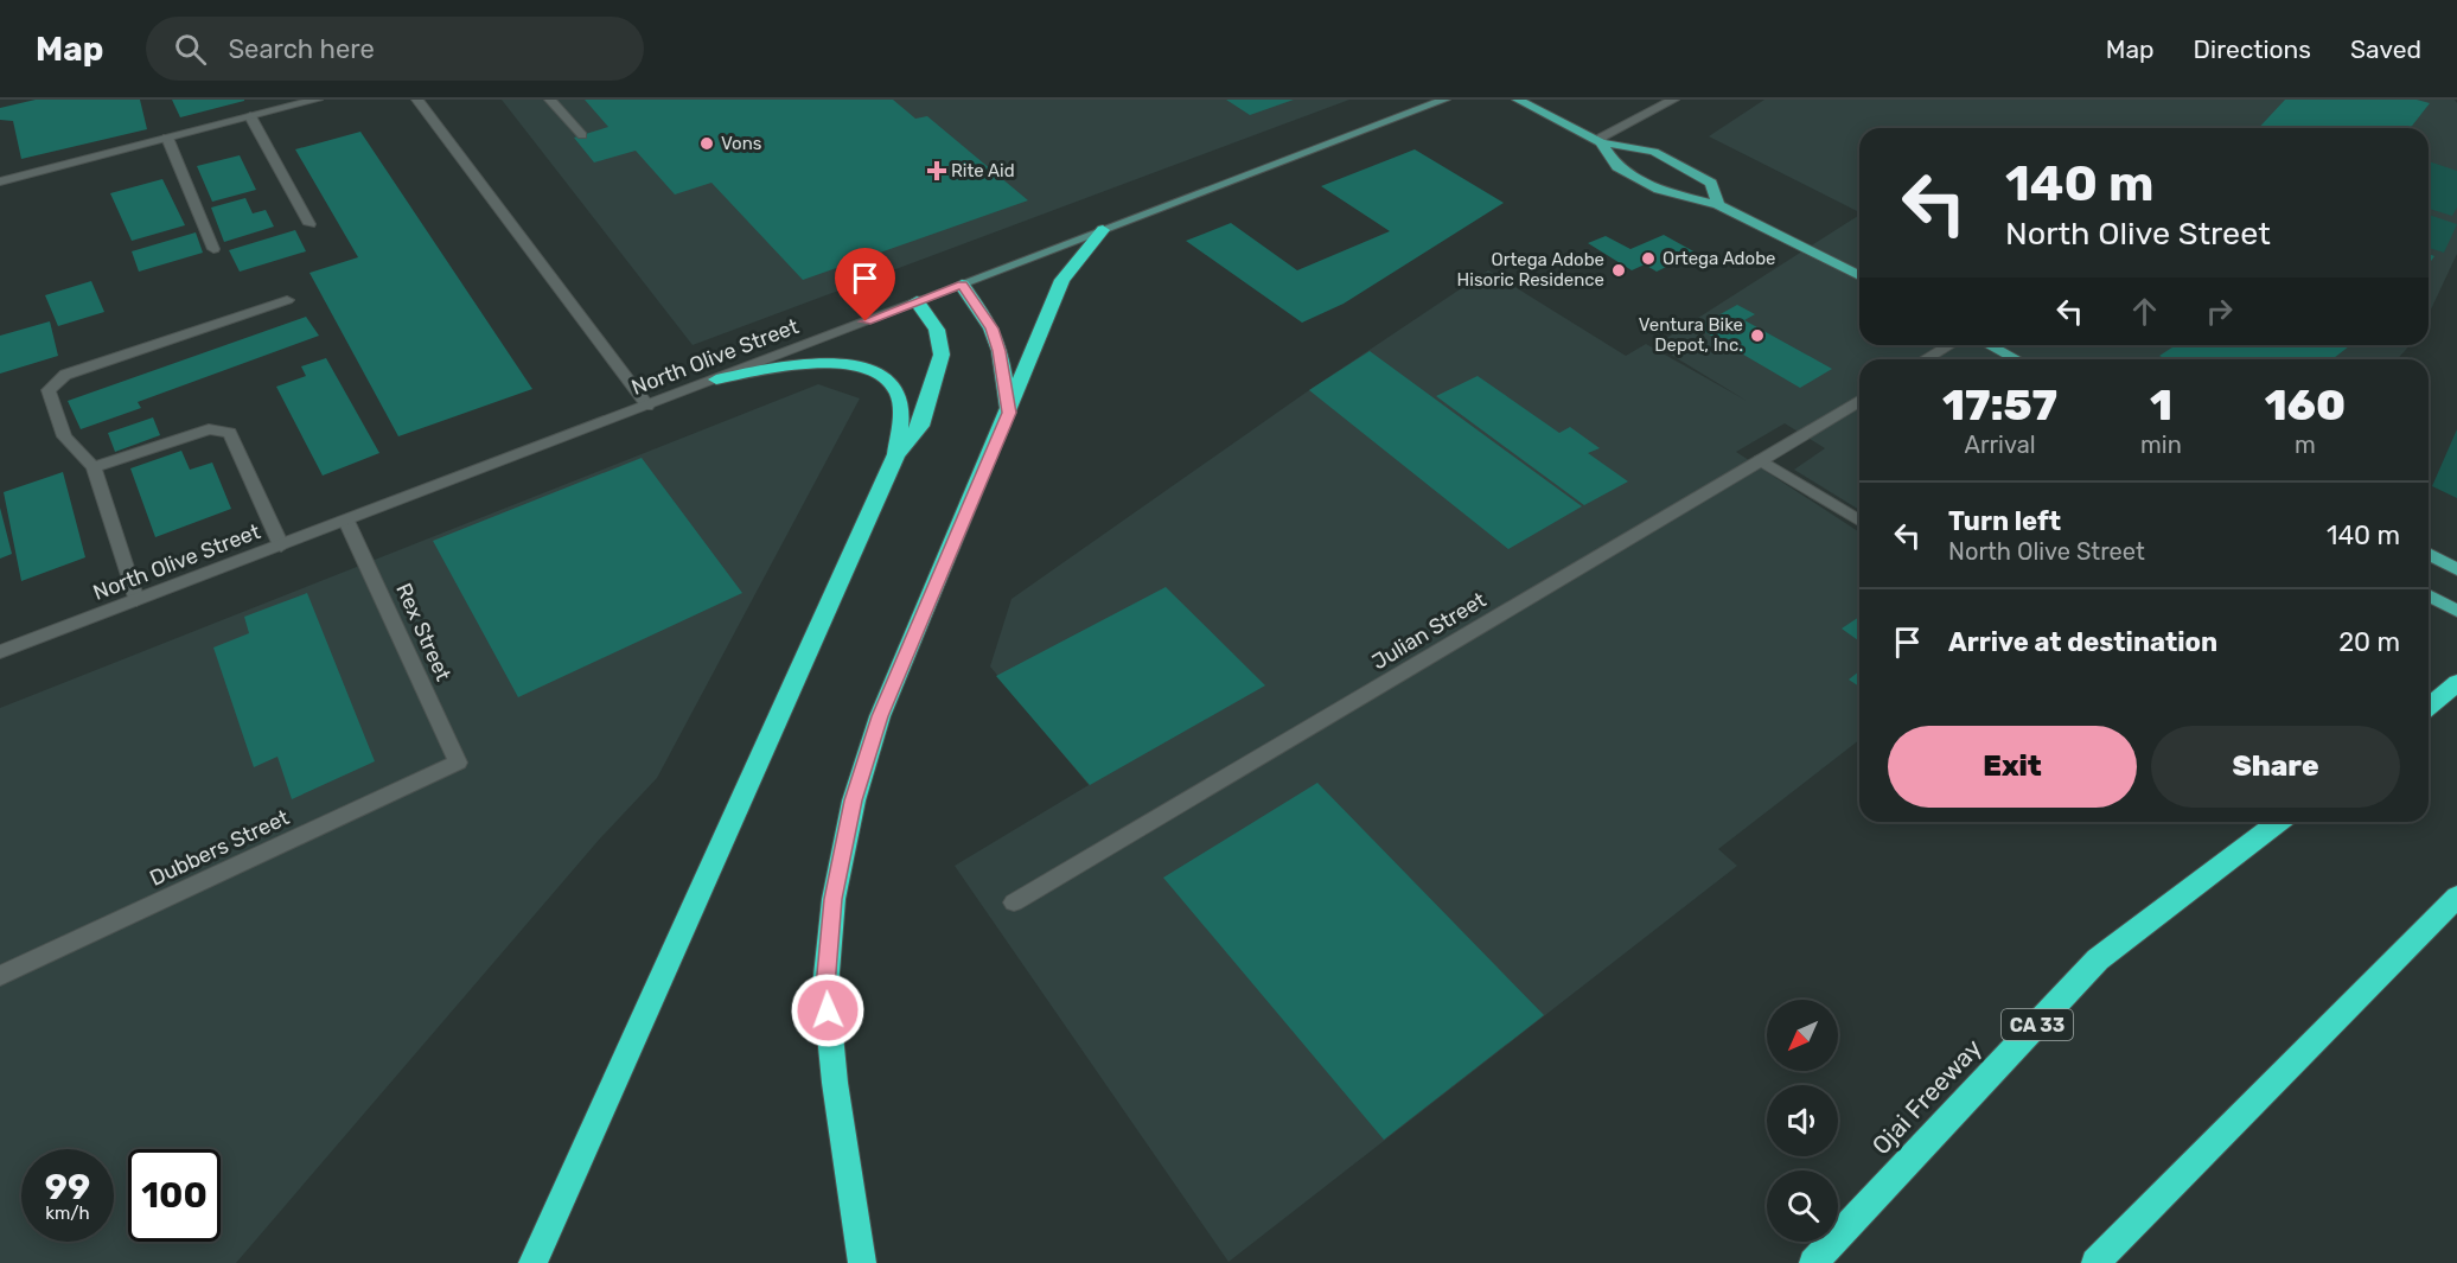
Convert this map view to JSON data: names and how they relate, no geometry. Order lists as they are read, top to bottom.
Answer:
{
  "streets": {
    "highway": ["CA 33", "Ojai Freeway"],
    "main road": ["North Olive Street"],
    "street": ["Julian Street", "Rex Street", "Dubbers Street"]
  },
  "crossings": [
    ["North Olive Street", "Rex Street"],
    ["Rex Street", "Dubbers Street"]
  ],
  "places": {
    "other": [
      "Vons",
      "Ortega Adobe",
      "Ortega Adobe Hisoric Residence",
      "Ventura Bike Depot, Inc."
    ],
    "health": ["Rite Aid"]
  },
  "north": "bottom left",
  "page": {
    "header": "Map",
    "search": "Search here",
    "nav": ["Map", "Directions", "Saved"],
    "turn": ["140 m", "North Olive Street"],
    "eta": [
      "17:57",
      "Arrival",
      "1",
      "min",
      "160",
      "m"
    ],
    "list": [
      {
        "name": "Turn left",
        "note": "North Olive Street",
        "value": "140 m"
      },
      {
        "name": "Arrive at destination",
        "value": "20 m"
      }
    ],
    "buttons": ["Exit", "Share"],
    "speed": "99 km/h",
    "limit": "100"
  }
}
